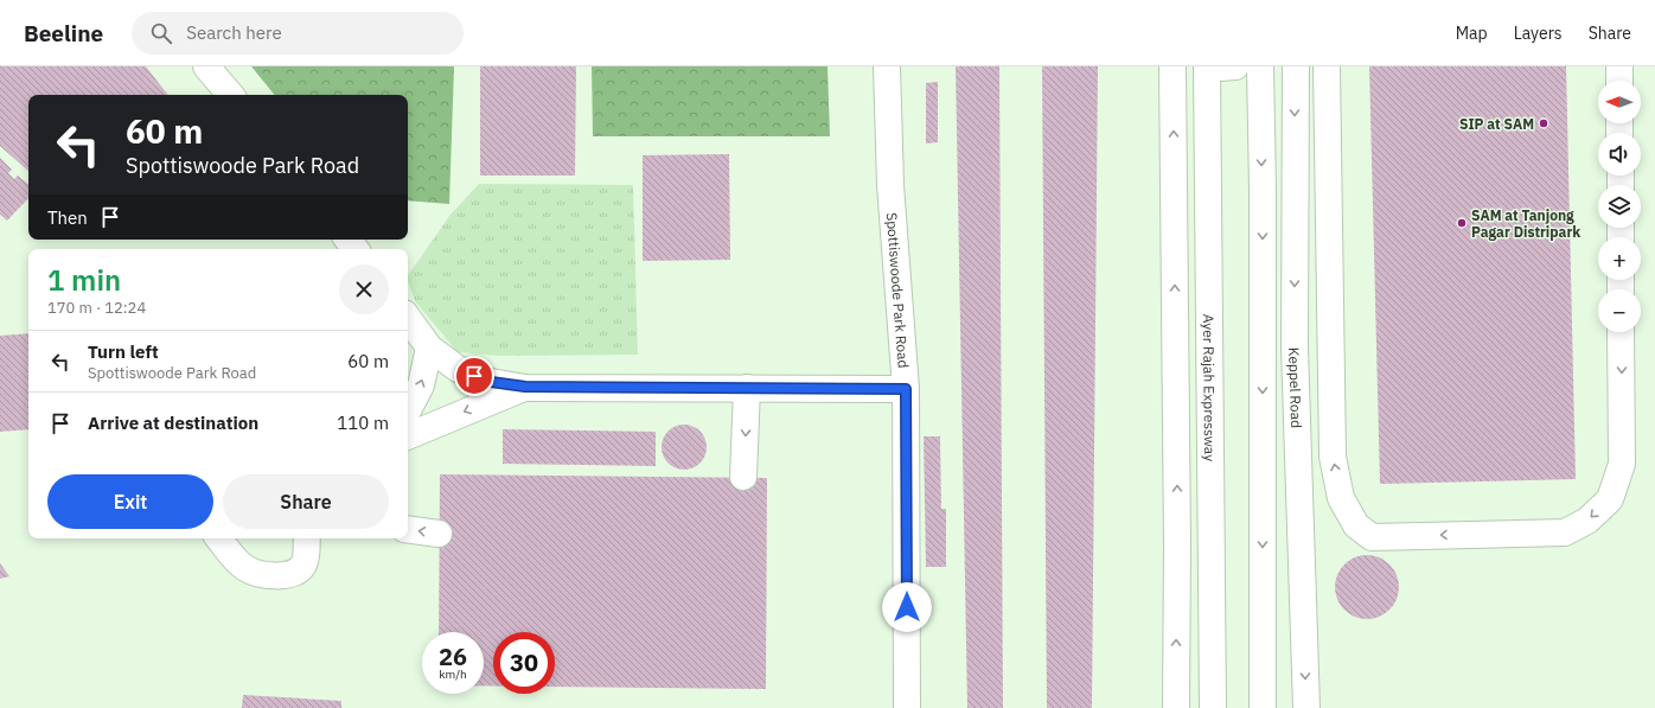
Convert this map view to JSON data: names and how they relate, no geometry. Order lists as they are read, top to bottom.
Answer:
{
  "streets": {
    "main road": ["Spottiswoode Park Road", "Ayer Rajah Expressway", "Keppel Road"]
  },
  "places": ["SIP at SAM", "SAM at Tanjong Pagar Distripark"],
  "north": "left",
  "page": {
    "header": "Beeline",
    "search": "Search here",
    "nav": ["Map", "Layers", "Share"],
    "map_buttons": ["+", "−"],
    "turn": ["60 m", "Spottiswoode Park Road"],
    "then": "Then",
    "heading": ["1 min", "170 m · 12:24"],
    "list": [
      {
        "name": "Turn left",
        "note": "Spottiswoode Park Road",
        "value": "60 m"
      },
      {
        "name": "Arrive at destination",
        "value": "110 m"
      }
    ],
    "buttons": ["Exit", "Share"],
    "speed": "26 km/h",
    "limit": "30"
  }
}
